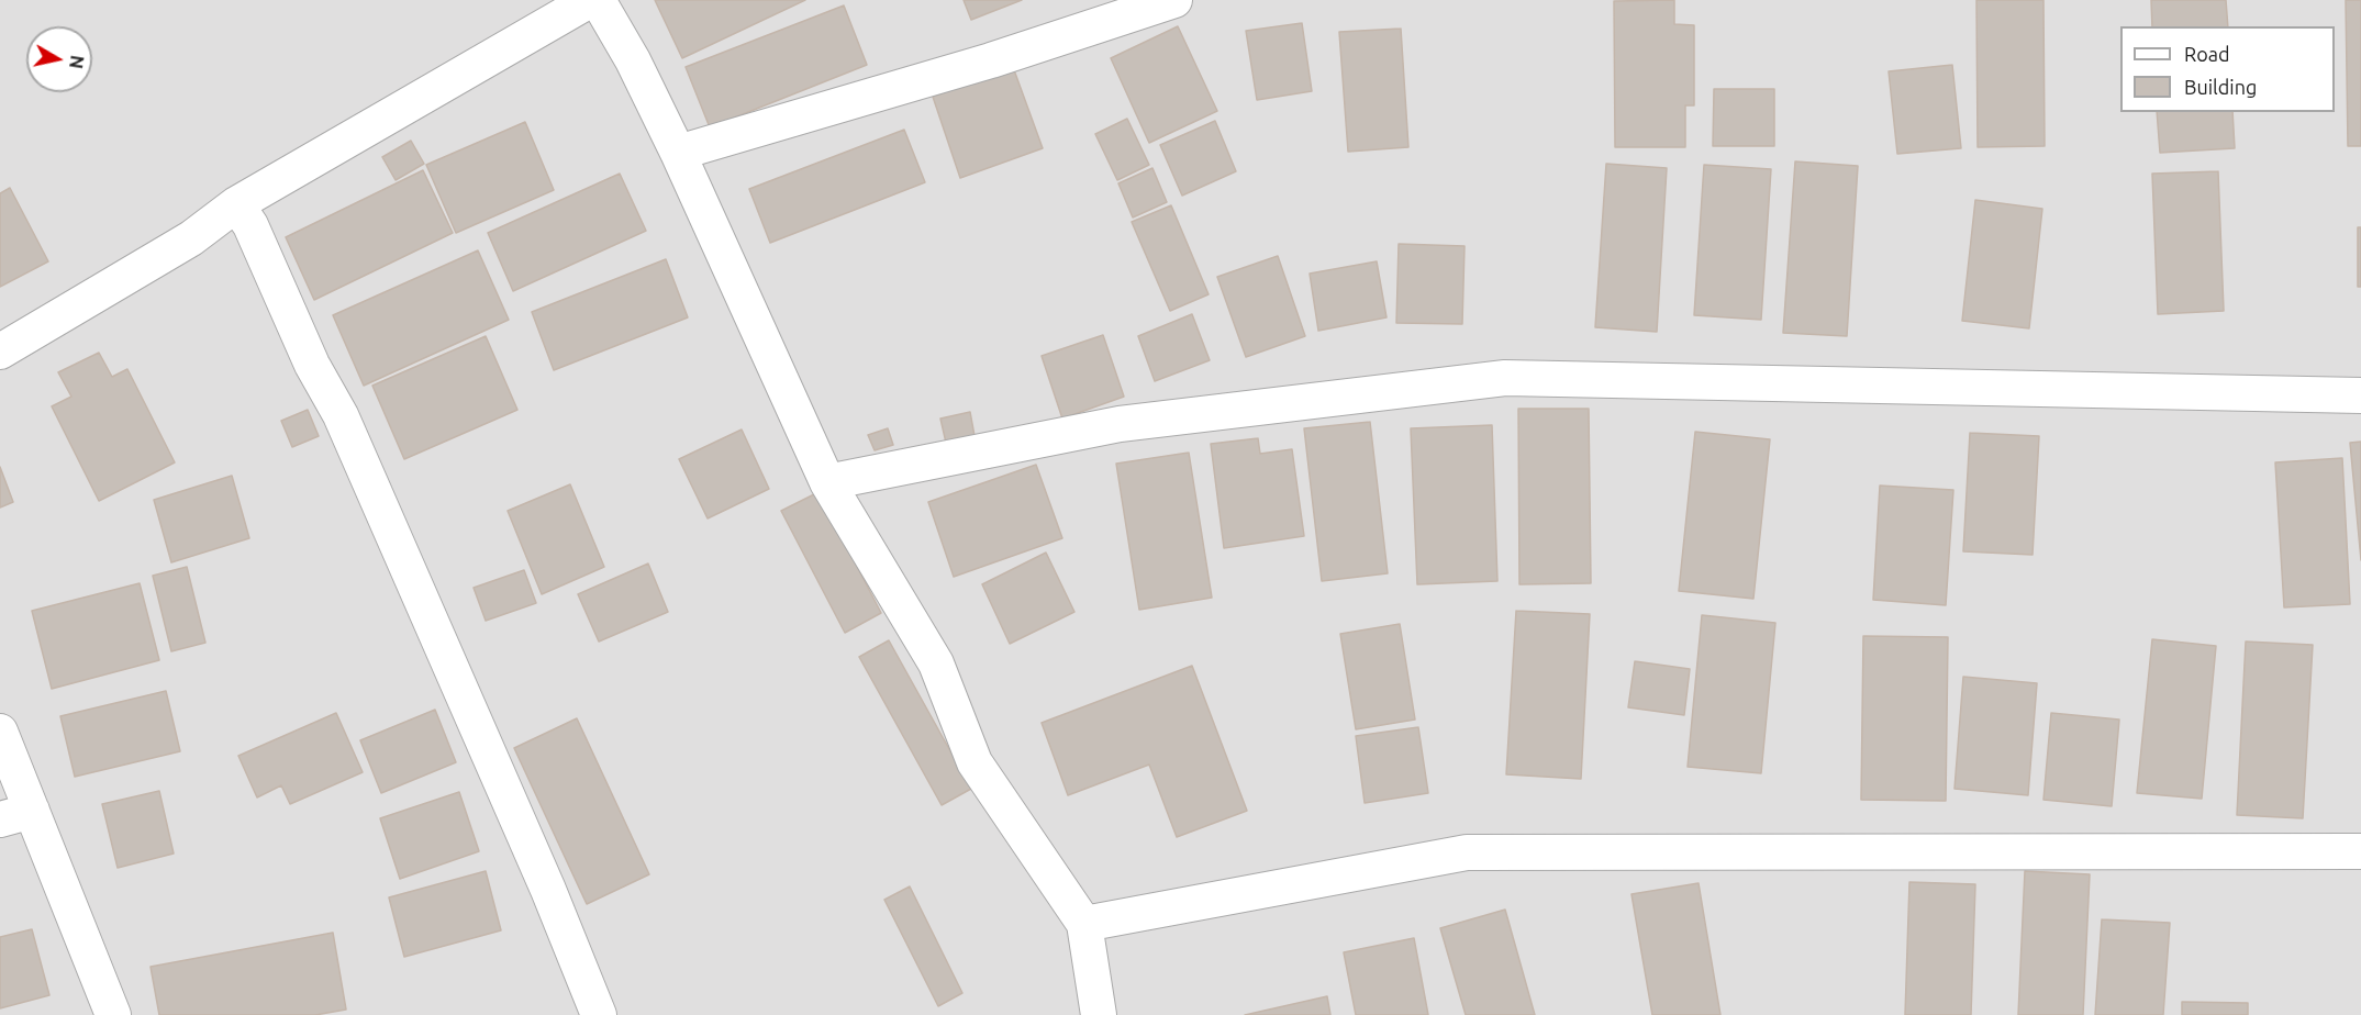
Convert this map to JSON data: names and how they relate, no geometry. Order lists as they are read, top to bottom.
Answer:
{
  "legend": ["Road", "Building"],
  "north": "right"
}
